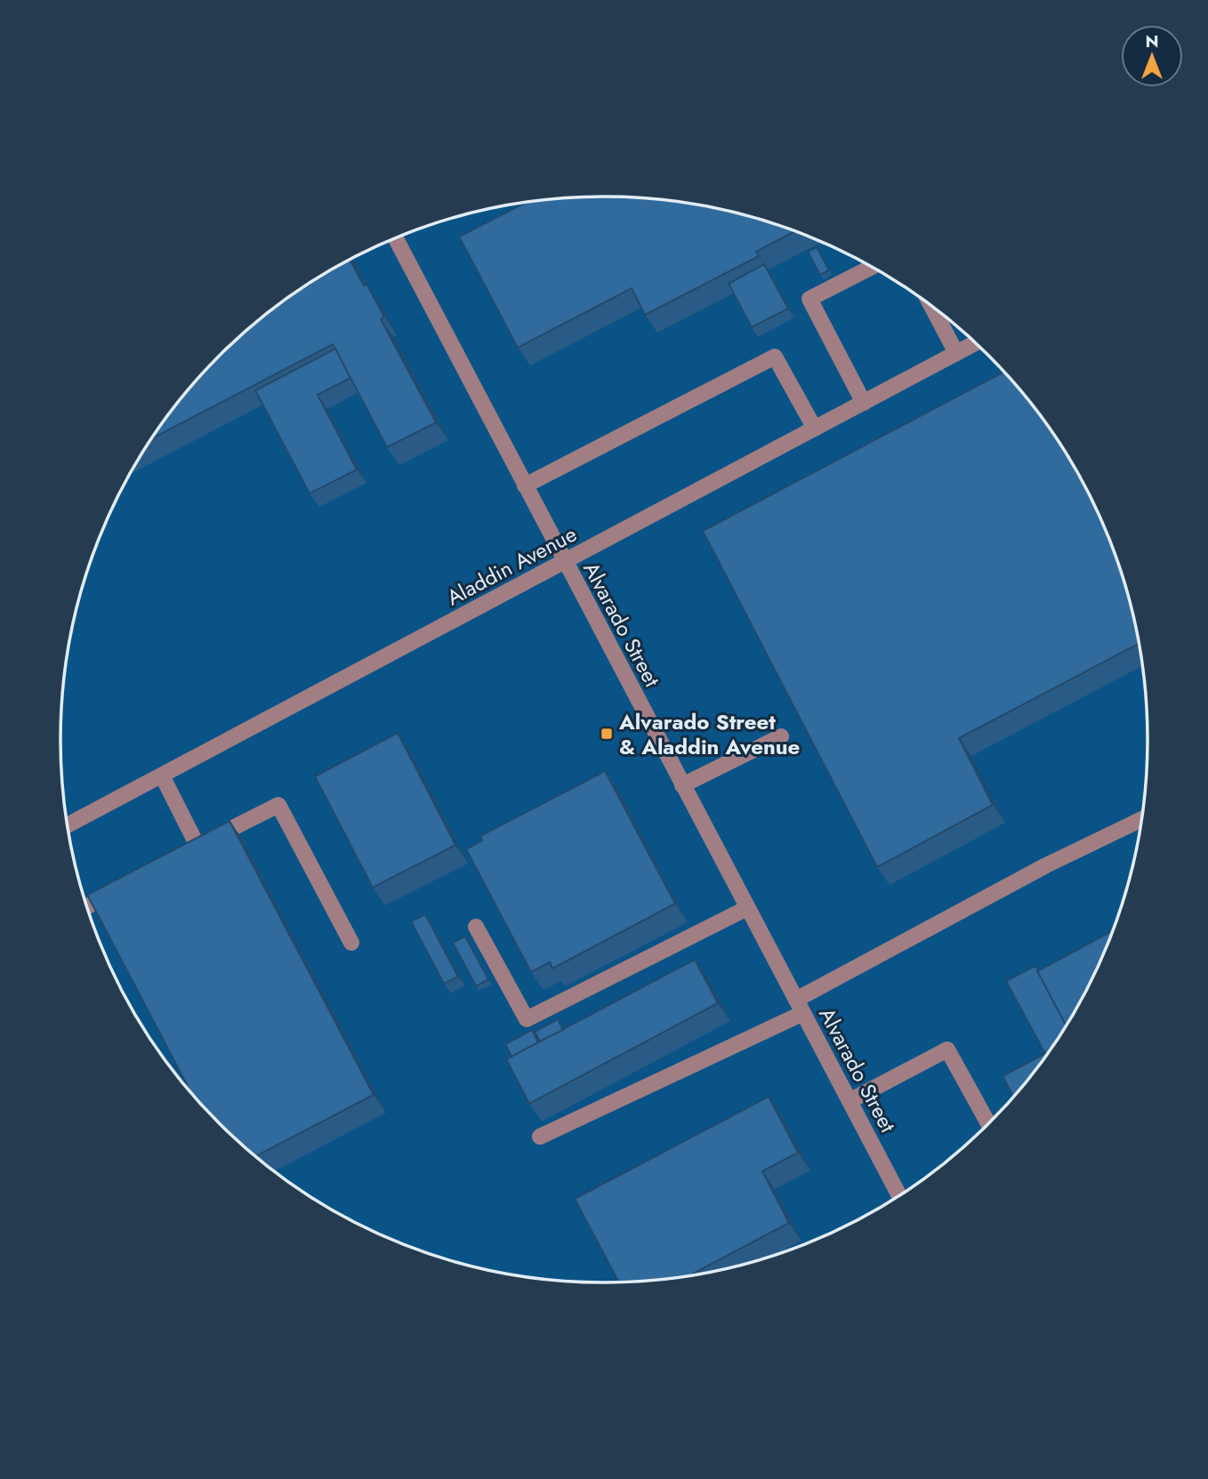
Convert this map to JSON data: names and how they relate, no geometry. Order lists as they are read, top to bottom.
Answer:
{
  "streets": {
    "street": ["Aladdin Avenue", "Alvarado Street"]
  },
  "crossings": [
    ["Aladdin Avenue", "Alvarado Street"]
  ],
  "places": {
    "transit": ["Alvarado Street & Aladdin Avenue"]
  },
  "north": "top"
}
